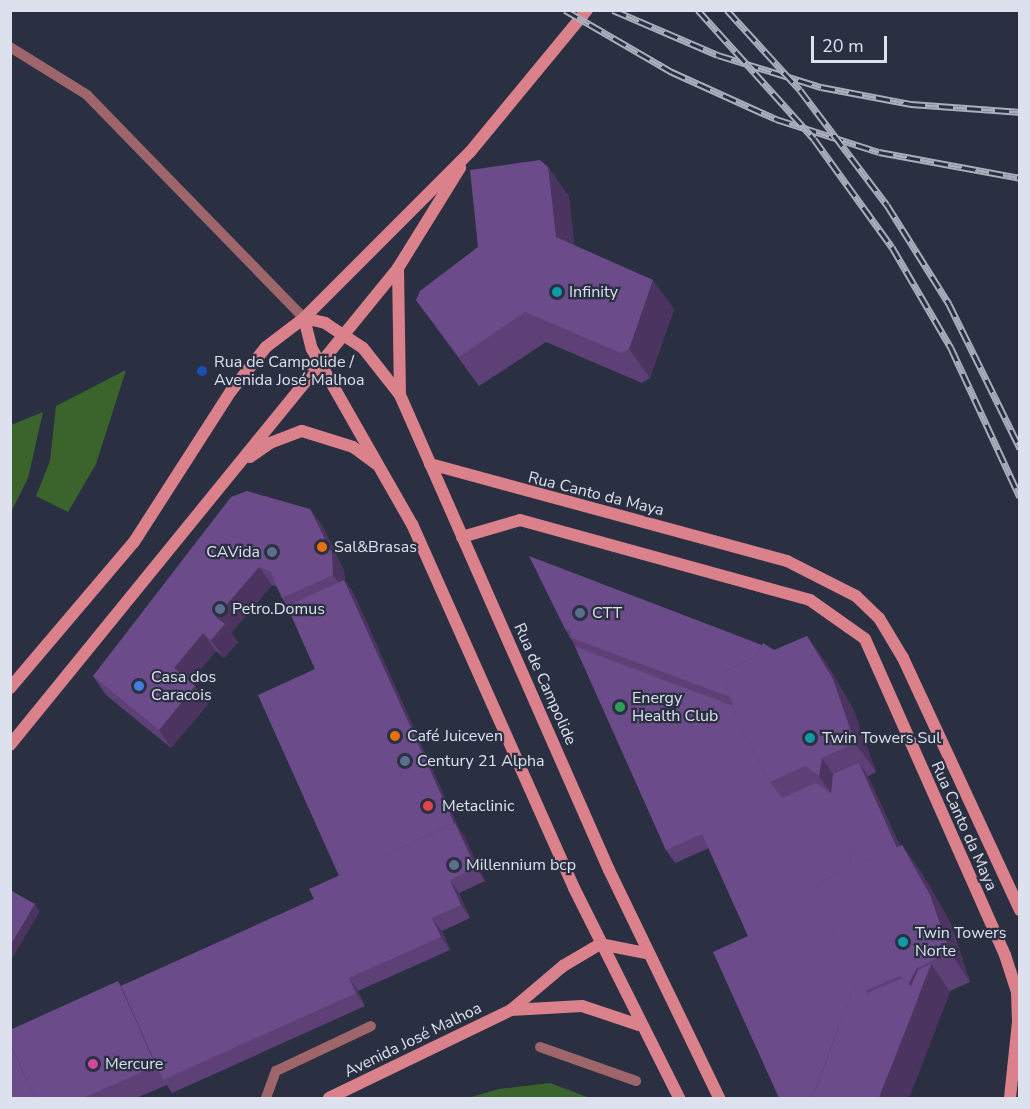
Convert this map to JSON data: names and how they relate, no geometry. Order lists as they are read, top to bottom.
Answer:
{
  "streets": {
    "main road": ["Rua Canto da Maya", "Rua de Campolide", "Avenida José Malhoa"]
  },
  "crossings": [
    ["Rua Canto da Maya", "Rua de Campolide"]
  ],
  "places": [
    "Infinity",
    "Rua de Campolide / Avenida José Malhoa",
    "Sal&Brasas",
    "CAVida",
    "Petro.Domus",
    "CTT",
    "Casa dos Caracois",
    "Energy Health Club",
    "Café Juiceven",
    "Twin Towers Sul",
    "Century 21 Alpha",
    "Metaclinic",
    "Millennium bcp",
    "Twin Towers Norte",
    "Mercure"
  ],
  "scale_bar": "20 m"
}
